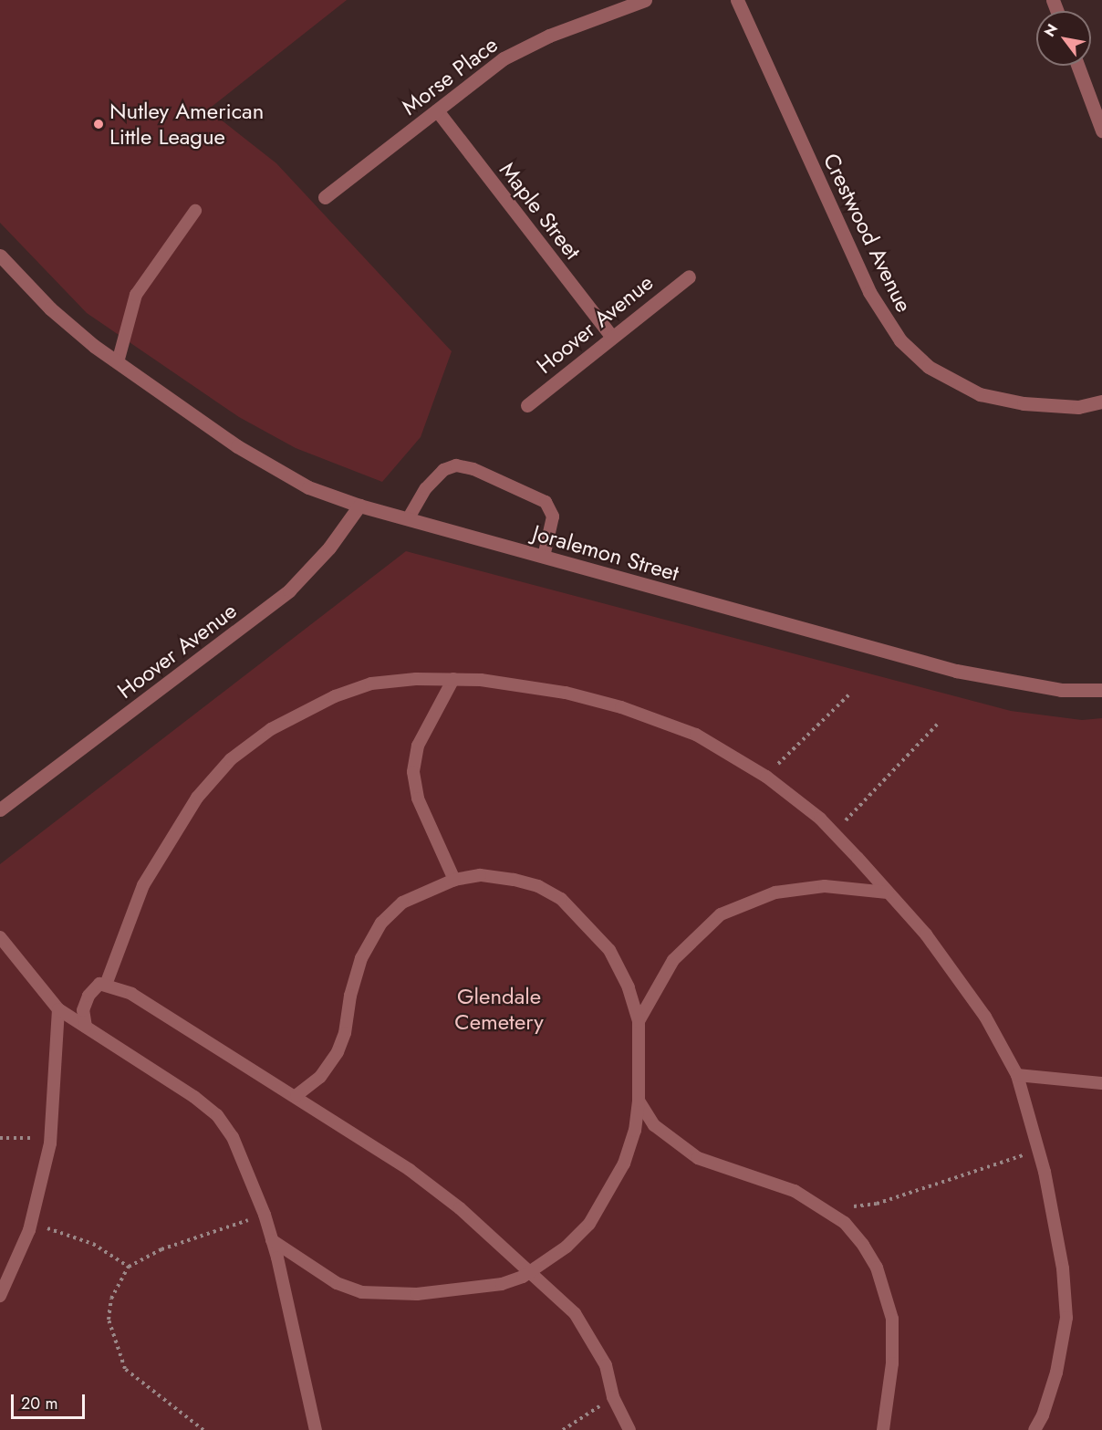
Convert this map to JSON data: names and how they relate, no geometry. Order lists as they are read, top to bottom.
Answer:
{
  "streets": {
    "street": [
      "Morse Place",
      "Maple Street",
      "Crestwood Avenue",
      "Hoover Avenue",
      "Joralemon Street"
    ]
  },
  "crossings": [
    ["Morse Place", "Maple Street"],
    ["Maple Street", "Hoover Avenue"],
    ["Hoover Avenue", "Joralemon Street"]
  ],
  "parks": ["Glendale Cemetery"],
  "places": ["Nutley American Little League"],
  "scale_bar": "20 m",
  "north": "top left"
}
